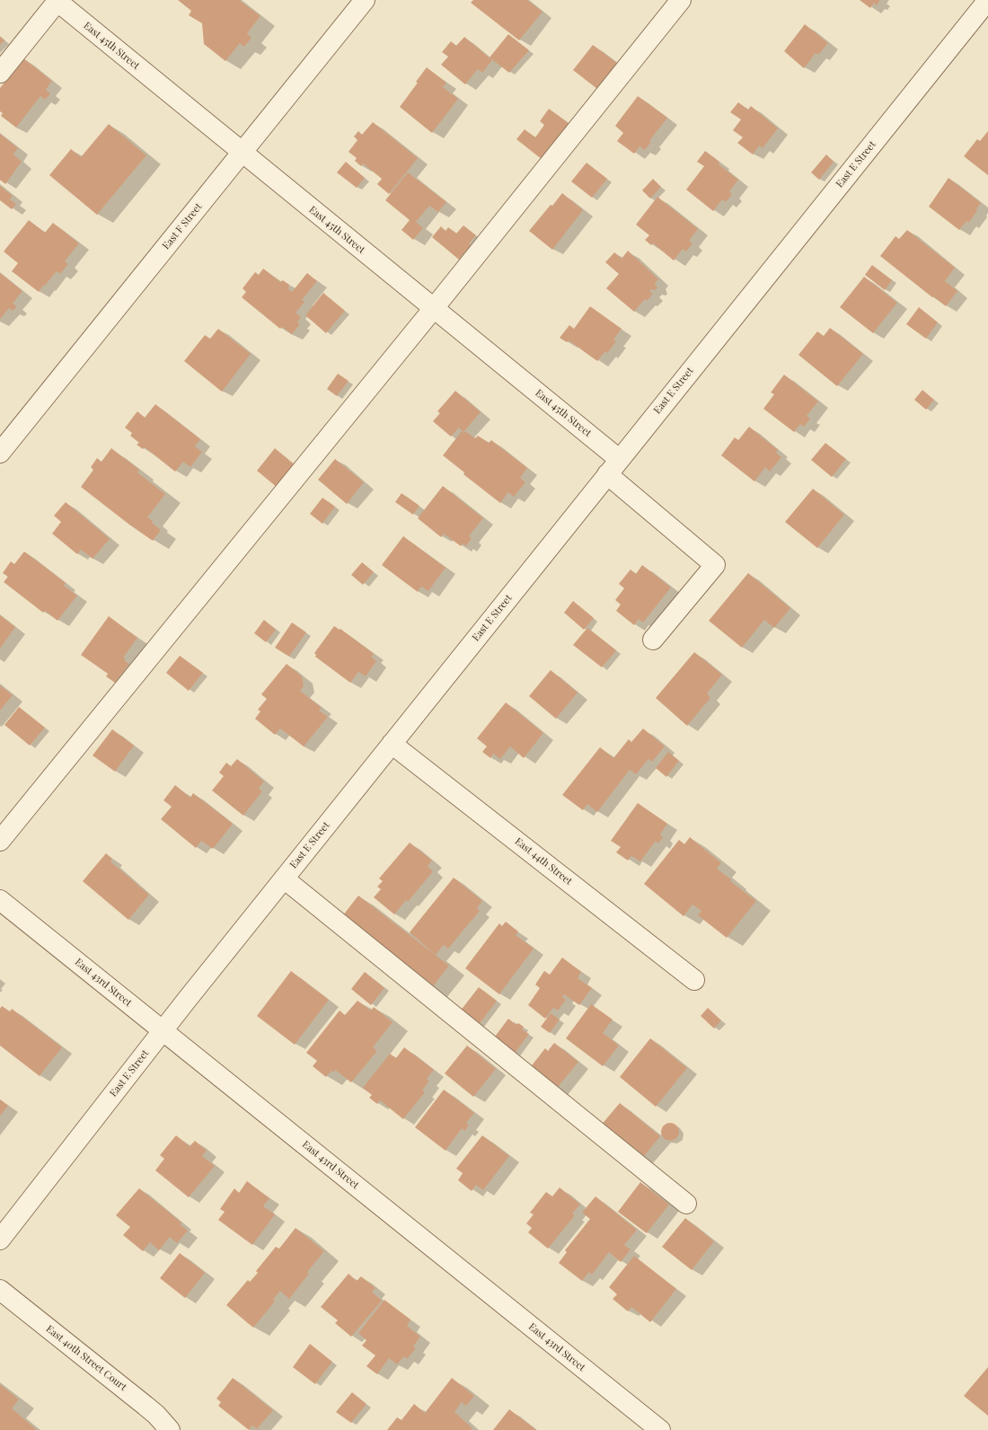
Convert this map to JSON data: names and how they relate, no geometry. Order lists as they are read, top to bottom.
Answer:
{
  "streets": {
    "street": [
      "East 45th Street",
      "East E Street",
      "East F Street",
      "East 44th Street",
      "East 43rd Street",
      "East 40th Street Court"
    ]
  },
  "crossings": [
    ["East 45th Street", "East E Street"],
    ["East 45th Street", "East F Street"],
    ["East E Street", "East 44th Street"],
    ["East E Street", "East 43rd Street"]
  ]
}
